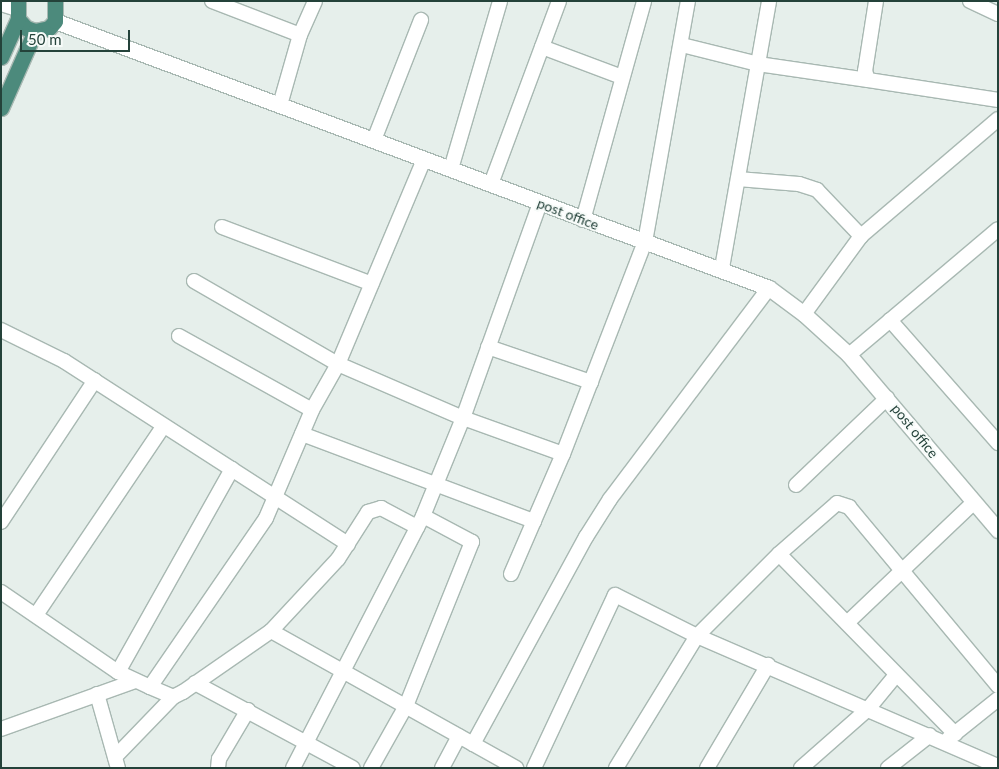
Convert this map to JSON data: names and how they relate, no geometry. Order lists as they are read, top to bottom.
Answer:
{
  "streets": {
    "street": ["post office"]
  },
  "scale_bar": "50 m"
}
